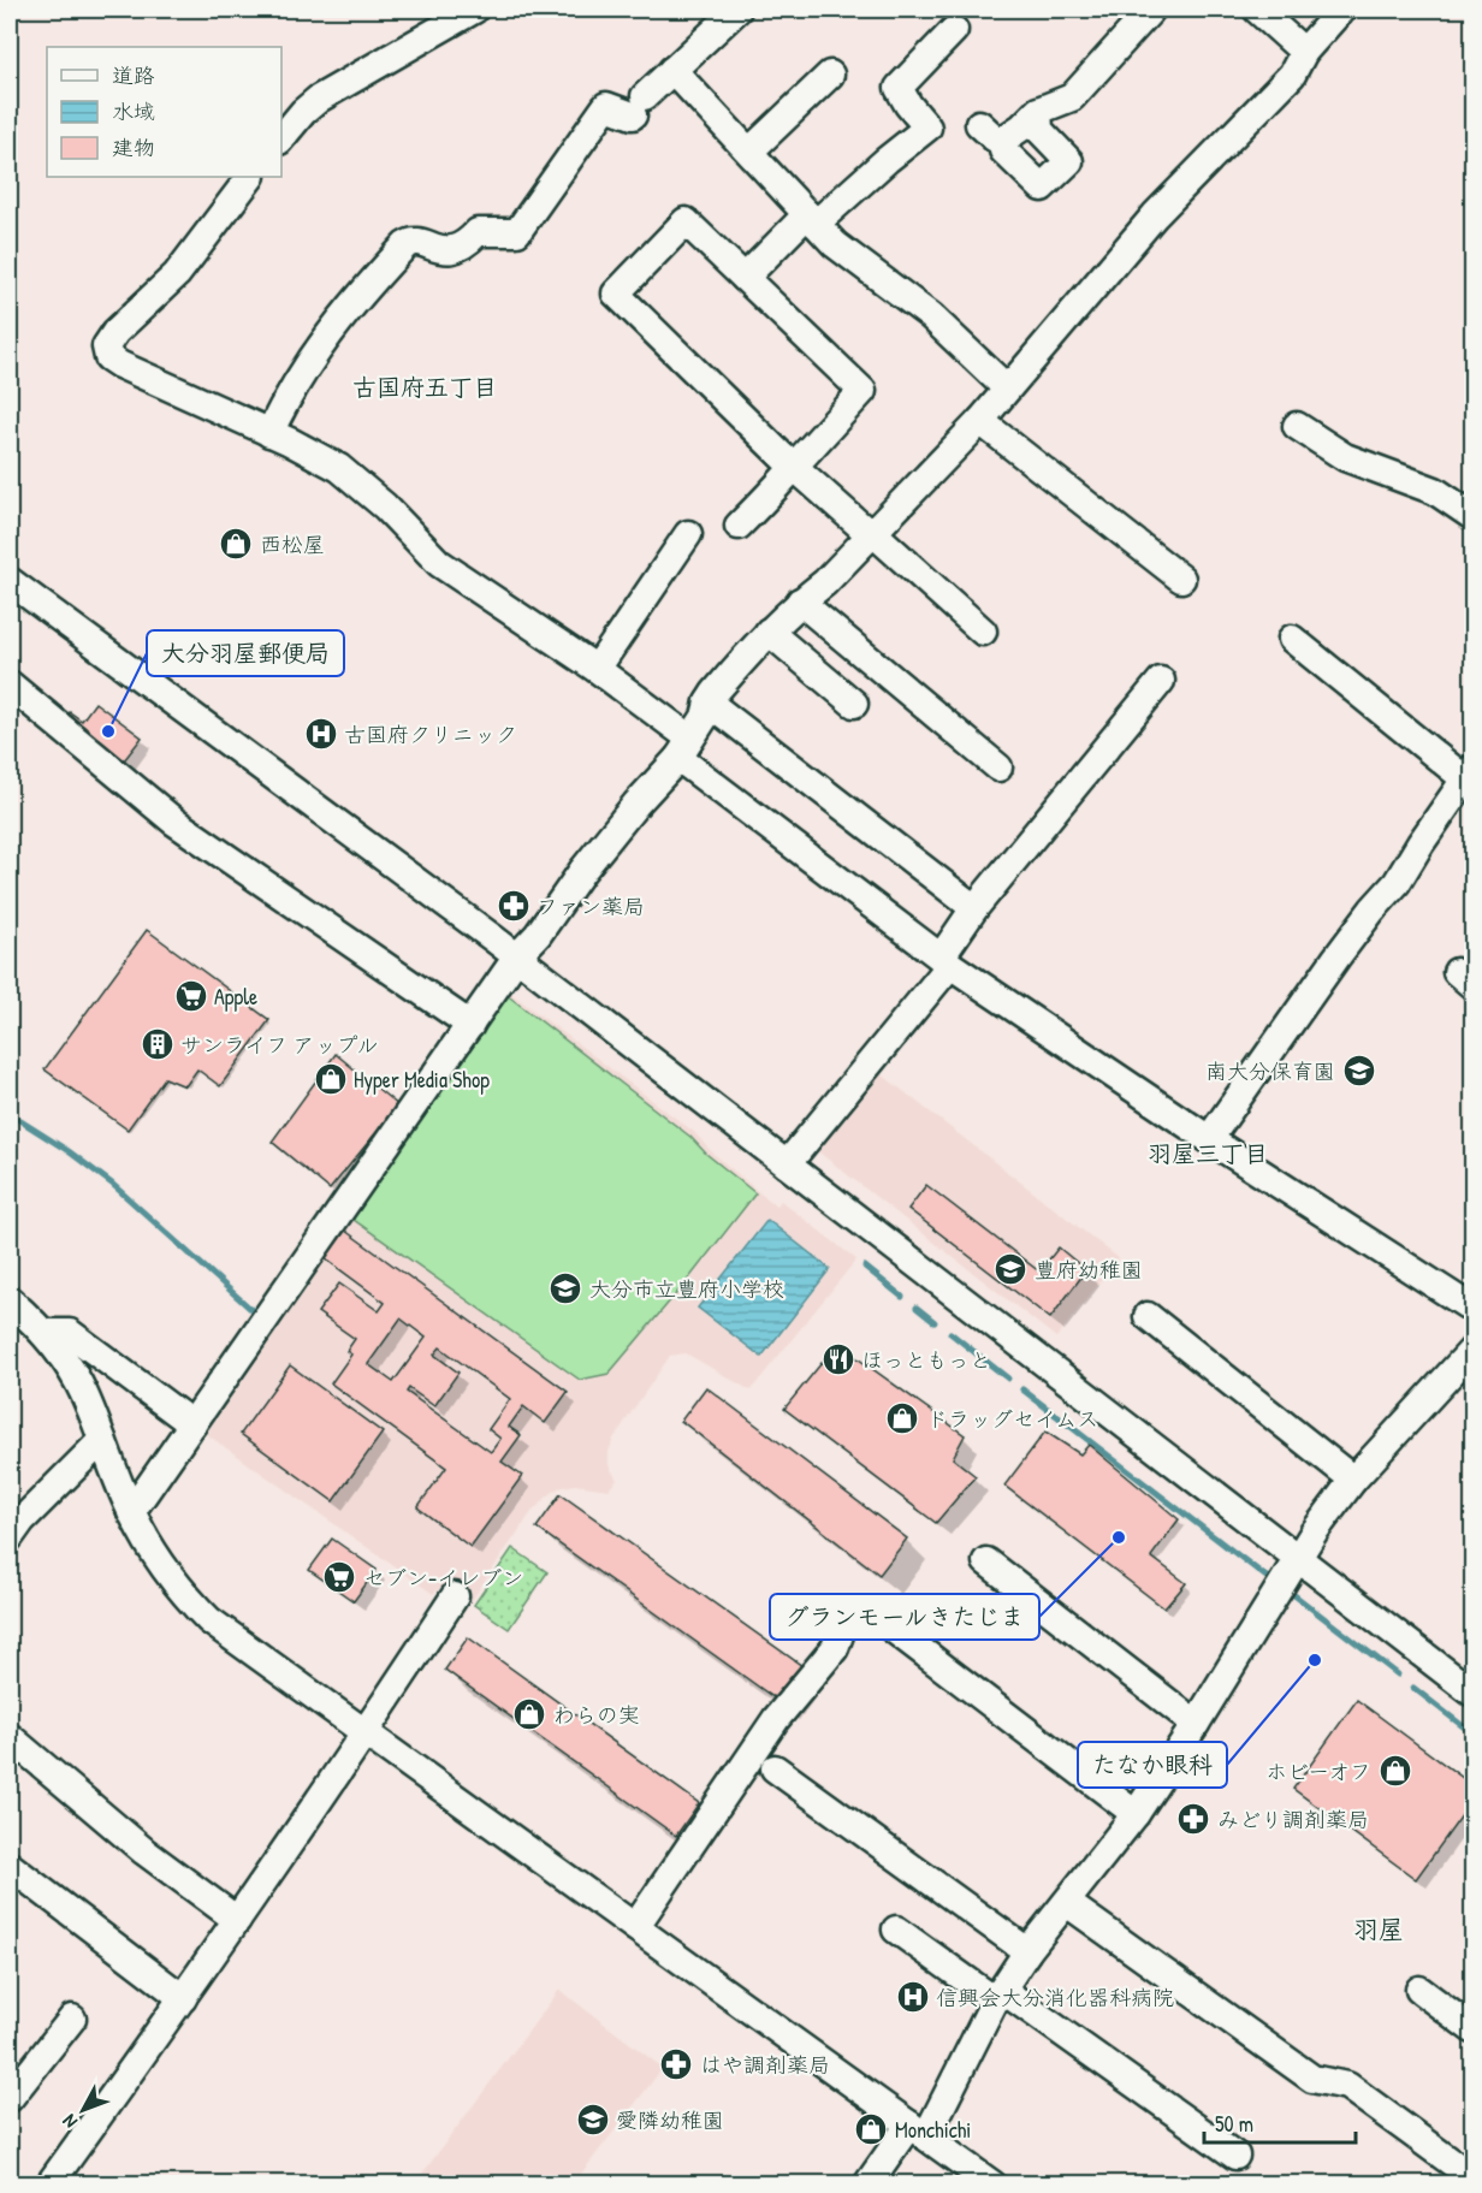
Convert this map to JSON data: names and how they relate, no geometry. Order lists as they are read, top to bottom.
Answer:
{
  "districts": ["古国府五丁目", "羽屋三丁目", "羽屋"],
  "places": {
    "shop": [
      "西松屋",
      "Hyper Media Shop",
      "ドラッグセイムス",
      "わらの実",
      "ホビーオフ",
      "Monchichi"
    ],
    "other": ["大分羽屋郵便局", "グランモールきたじま", "たなか眼科"],
    "hospital": ["古国府クリニック", "信興会大分消化器科病院"],
    "pharmacy": ["ファン薬局", "みどり調剤薬局", "はや調剤薬局"],
    "supermarket": ["Apple", "セブン-イレブン"],
    "building": ["サンライフ アップル"],
    "school or university": [
      "南大分保育園",
      "豊府幼稚園",
      "大分市立豊府小学校",
      "愛隣幼稚園"
    ],
    "restaurant": ["ほっともっと"]
  },
  "legend": ["道路", "水域", "建物"],
  "scale_bar": "50 m",
  "north": "bottom left"
}
